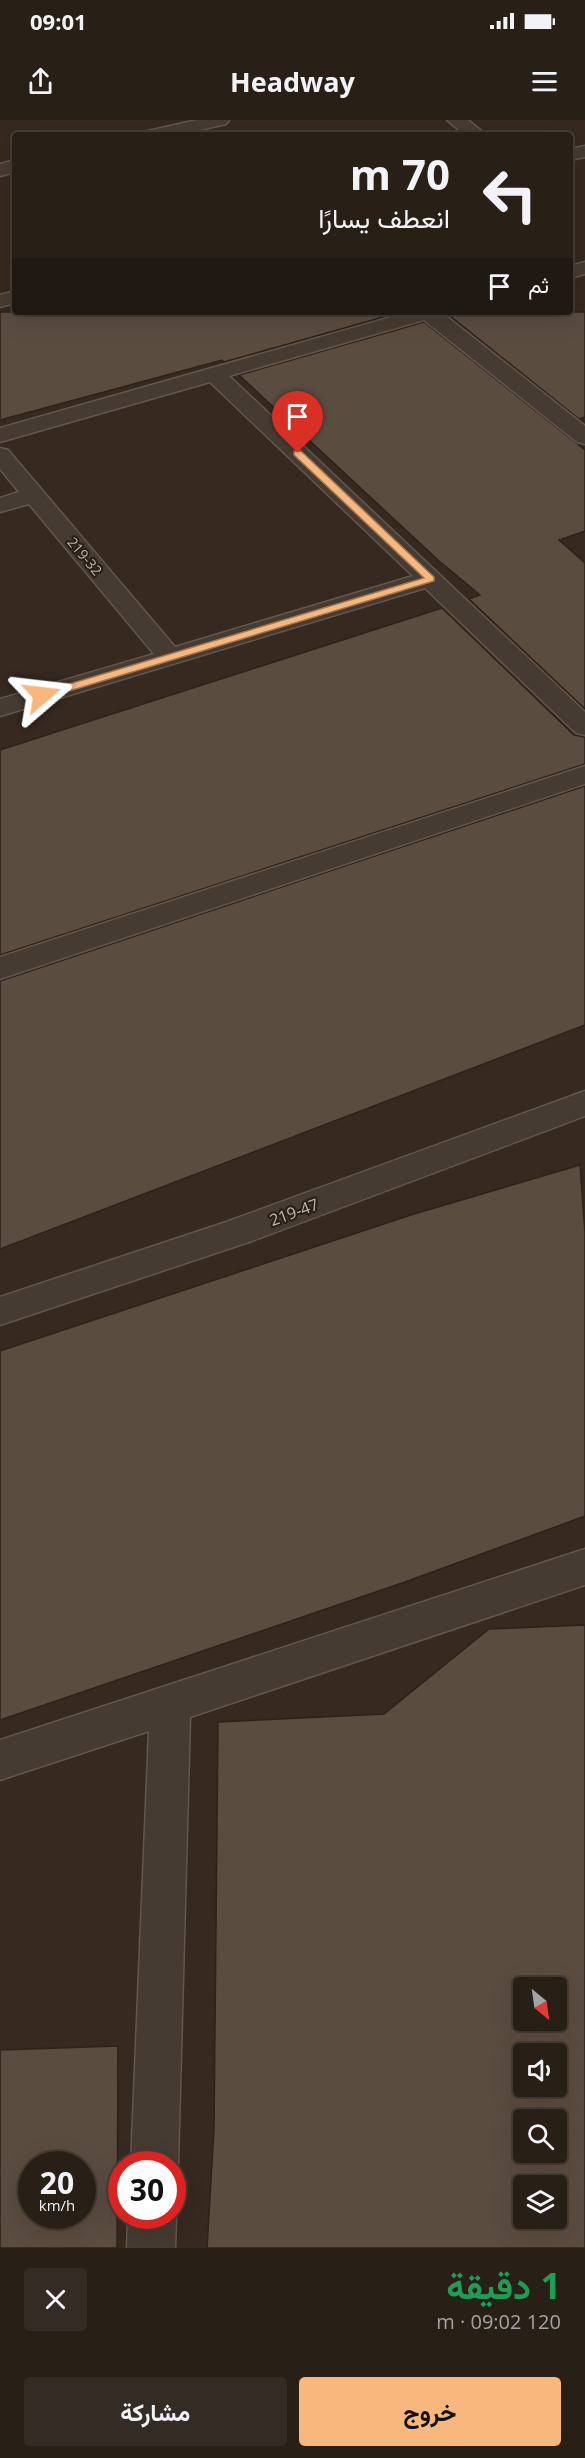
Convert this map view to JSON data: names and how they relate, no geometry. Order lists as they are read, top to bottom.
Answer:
{
  "streets": {
    "street": ["219-32", "219-47"]
  },
  "north": "bottom right",
  "page": {
    "status": "09:01",
    "header": "Headway",
    "turn": ["70 m", "انعطف يسارًا"],
    "then": "ثم",
    "speed": "20 km/h",
    "limit": "30",
    "heading": ["1 دقيقة", "120 m · 09:02"],
    "buttons": ["خروج", "مشاركة"]
  }
}
